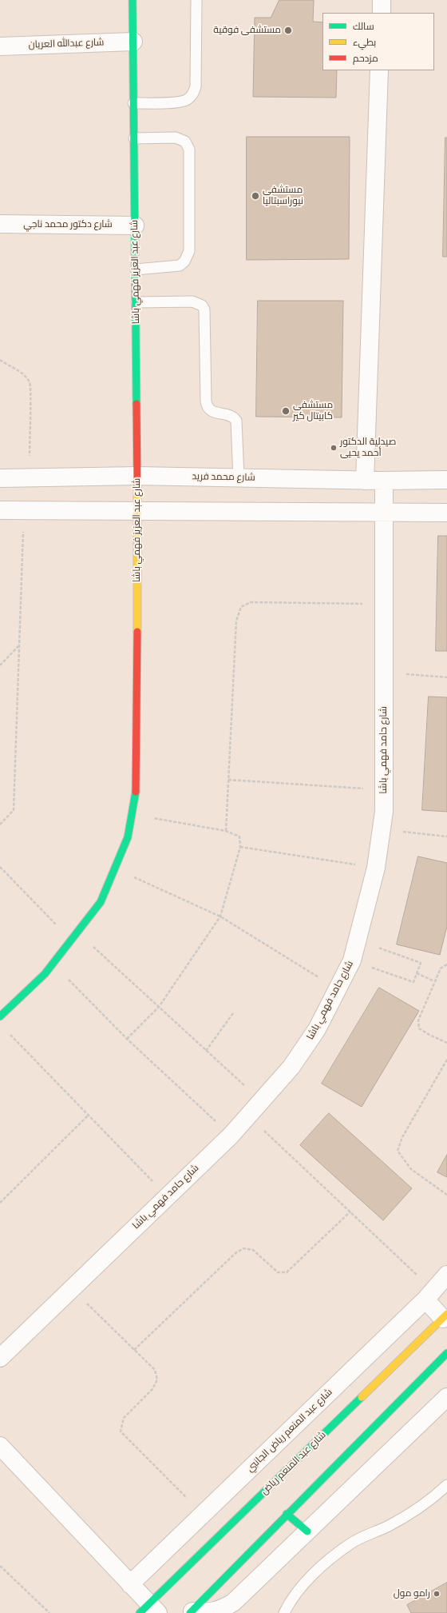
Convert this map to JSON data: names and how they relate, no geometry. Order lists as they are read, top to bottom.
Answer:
{
  "streets": {
    "street": [
      "شارع عبدالله العريان",
      "شارع دكتور محمد ناجي",
      "شارع عبد العزيز فهمي باشا",
      "شارع محمد فريد",
      "شارع حامد فهمي باشا",
      "شارع عبد المنعم رياض الجانبي",
      "شارع عبد المنعم رياض"
    ]
  },
  "crossings": [
    ["شارع عبدالله العريان", "شارع عبد العزيز فهمي باشا"],
    ["شارع دكتور محمد ناجي", "شارع عبد العزيز فهمي باشا"],
    ["شارع عبد العزيز فهمي باشا", "شارع محمد فريد"],
    ["شارع محمد فريد", "شارع حامد فهمي باشا"]
  ],
  "places": [
    "مستشفى فوقية",
    "مستشفى نيوراسبتاليا",
    "مستشفى كابيتال كير",
    "صيدلية الدكتور أحمد يحيى",
    "رامو مول"
  ],
  "legend": ["سالك", "بطيء", "مزدحم"]
}
